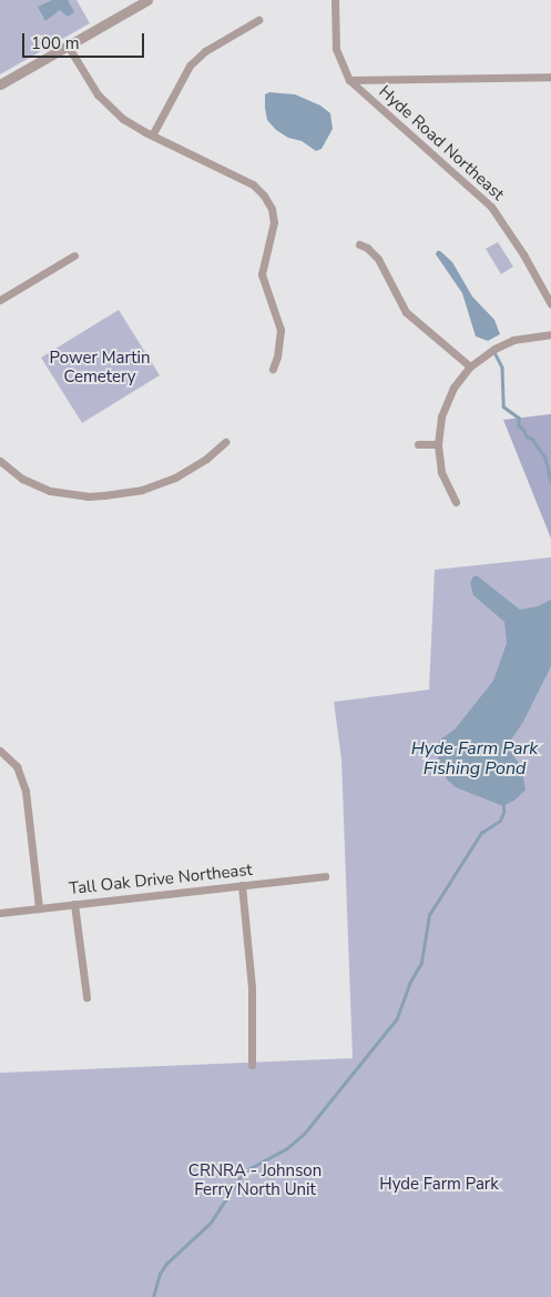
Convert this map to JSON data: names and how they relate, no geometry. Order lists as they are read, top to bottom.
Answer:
{
  "streets": {
    "street": ["Hyde Road Northeast", "Tall Oak Drive Northeast"]
  },
  "water": ["Hyde Farm Park Fishing Pond"],
  "parks": ["Power Martin Cemetery", "CRNRA - Johnson Ferry North Unit", "Hyde Farm Park"],
  "scale_bar": "100 m"
}
